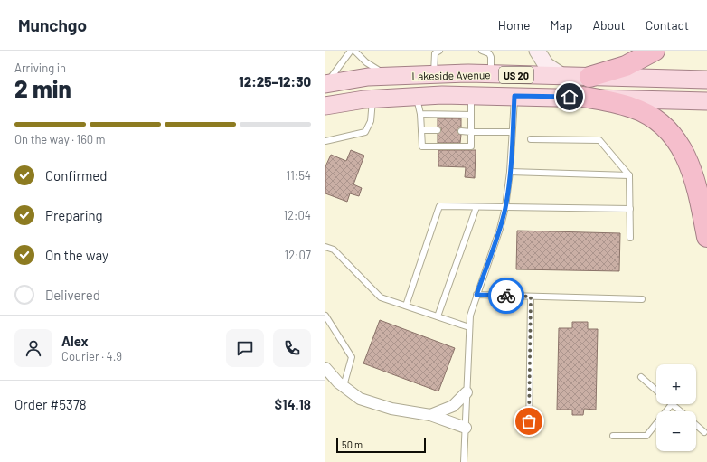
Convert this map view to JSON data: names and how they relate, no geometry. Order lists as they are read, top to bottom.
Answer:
{
  "streets": {
    "main road": ["Lakeside Avenue", "US 20"]
  },
  "scale_bar": "50 m",
  "page": {
    "header": "Munchgo",
    "nav": [
      "Home",
      "Map",
      "About",
      "Contact"
    ],
    "heading": ["2 min", "Arriving in", "12:25–12:30"],
    "panel": [
      "Alex",
      "Courier · 4.9",
      "Order #5378",
      "$14.18"
    ],
    "bar": "On the way · 160 m",
    "list": [
      ["Confirmed", "11:54"],
      ["Preparing", "12:04"],
      ["On the way", "12:07"],
      "Delivered"
    ],
    "map_buttons": ["+", "−"],
    "scale": "50 m"
  }
}
